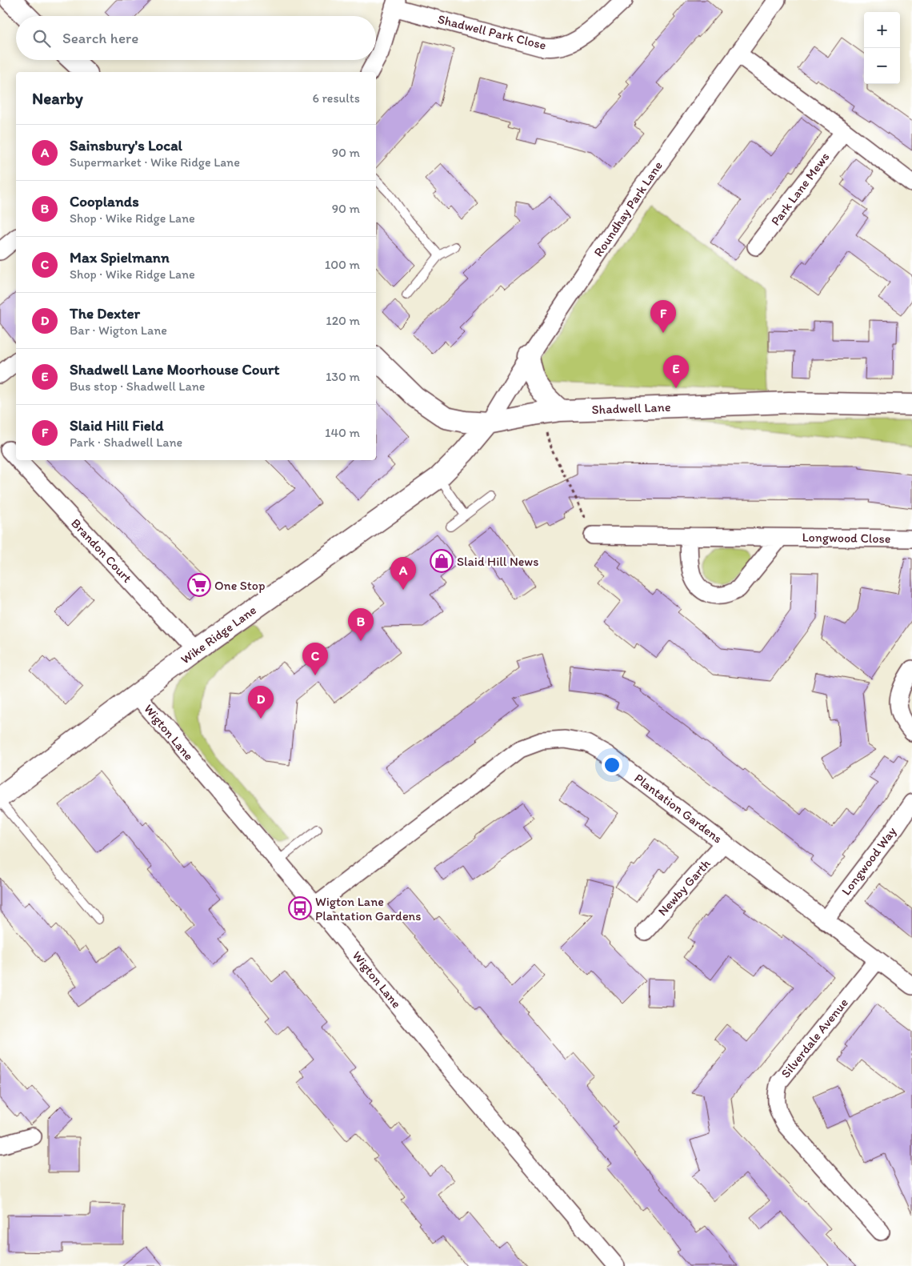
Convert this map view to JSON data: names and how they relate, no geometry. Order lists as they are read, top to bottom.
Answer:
{
  "streets": {
    "street": [
      "Shadwell Park Close",
      "Park Lane Mews",
      "Roundhay Park Lane",
      "Shadwell Lane",
      "Longwood Close",
      "Brandon Court",
      "Wike Ridge Lane",
      "Wigton Lane",
      "Plantation Gardens",
      "Longwood Way",
      "Newby Garth",
      "Silverdale Avenue"
    ]
  },
  "crossings": [
    ["Roundhay Park Lane", "Shadwell Lane"],
    ["Roundhay Park Lane", "Wike Ridge Lane"],
    ["Shadwell Lane", "Wike Ridge Lane"],
    ["Brandon Court", "Wike Ridge Lane"],
    ["Wike Ridge Lane", "Wigton Lane"],
    ["Wigton Lane", "Plantation Gardens"],
    ["Plantation Gardens", "Longwood Way"],
    ["Plantation Gardens", "Newby Garth"],
    ["Plantation Gardens", "Silverdale Avenue"]
  ],
  "places": {
    "shop": ["Slaid Hill News"],
    "supermarket": ["One Stop"],
    "bus stop": ["Wigton Lane Plantation Gardens"]
  },
  "page": {
    "map_buttons": ["+", "−"],
    "search": "Search here",
    "heading": ["Nearby", "6 results"],
    "list": [
      {
        "mark": "A",
        "name": "Sainsbury's Local",
        "note": "Supermarket · Wike Ridge Lane",
        "value": "90 m"
      },
      {
        "mark": "B",
        "name": "Cooplands",
        "note": "Shop · Wike Ridge Lane",
        "value": "90 m"
      },
      {
        "mark": "C",
        "name": "Max Spielmann",
        "note": "Shop · Wike Ridge Lane",
        "value": "100 m"
      },
      {
        "mark": "D",
        "name": "The Dexter",
        "note": "Bar · Wigton Lane",
        "value": "120 m"
      },
      {
        "mark": "E",
        "name": "Shadwell Lane Moorhouse Court",
        "note": "Bus stop · Shadwell Lane",
        "value": "130 m"
      },
      {
        "mark": "F",
        "name": "Slaid Hill Field",
        "note": "Park · Shadwell Lane",
        "value": "140 m"
      }
    ],
    "pins": [
      "F",
      "E",
      "A",
      "B",
      "C",
      "D"
    ]
  }
}
